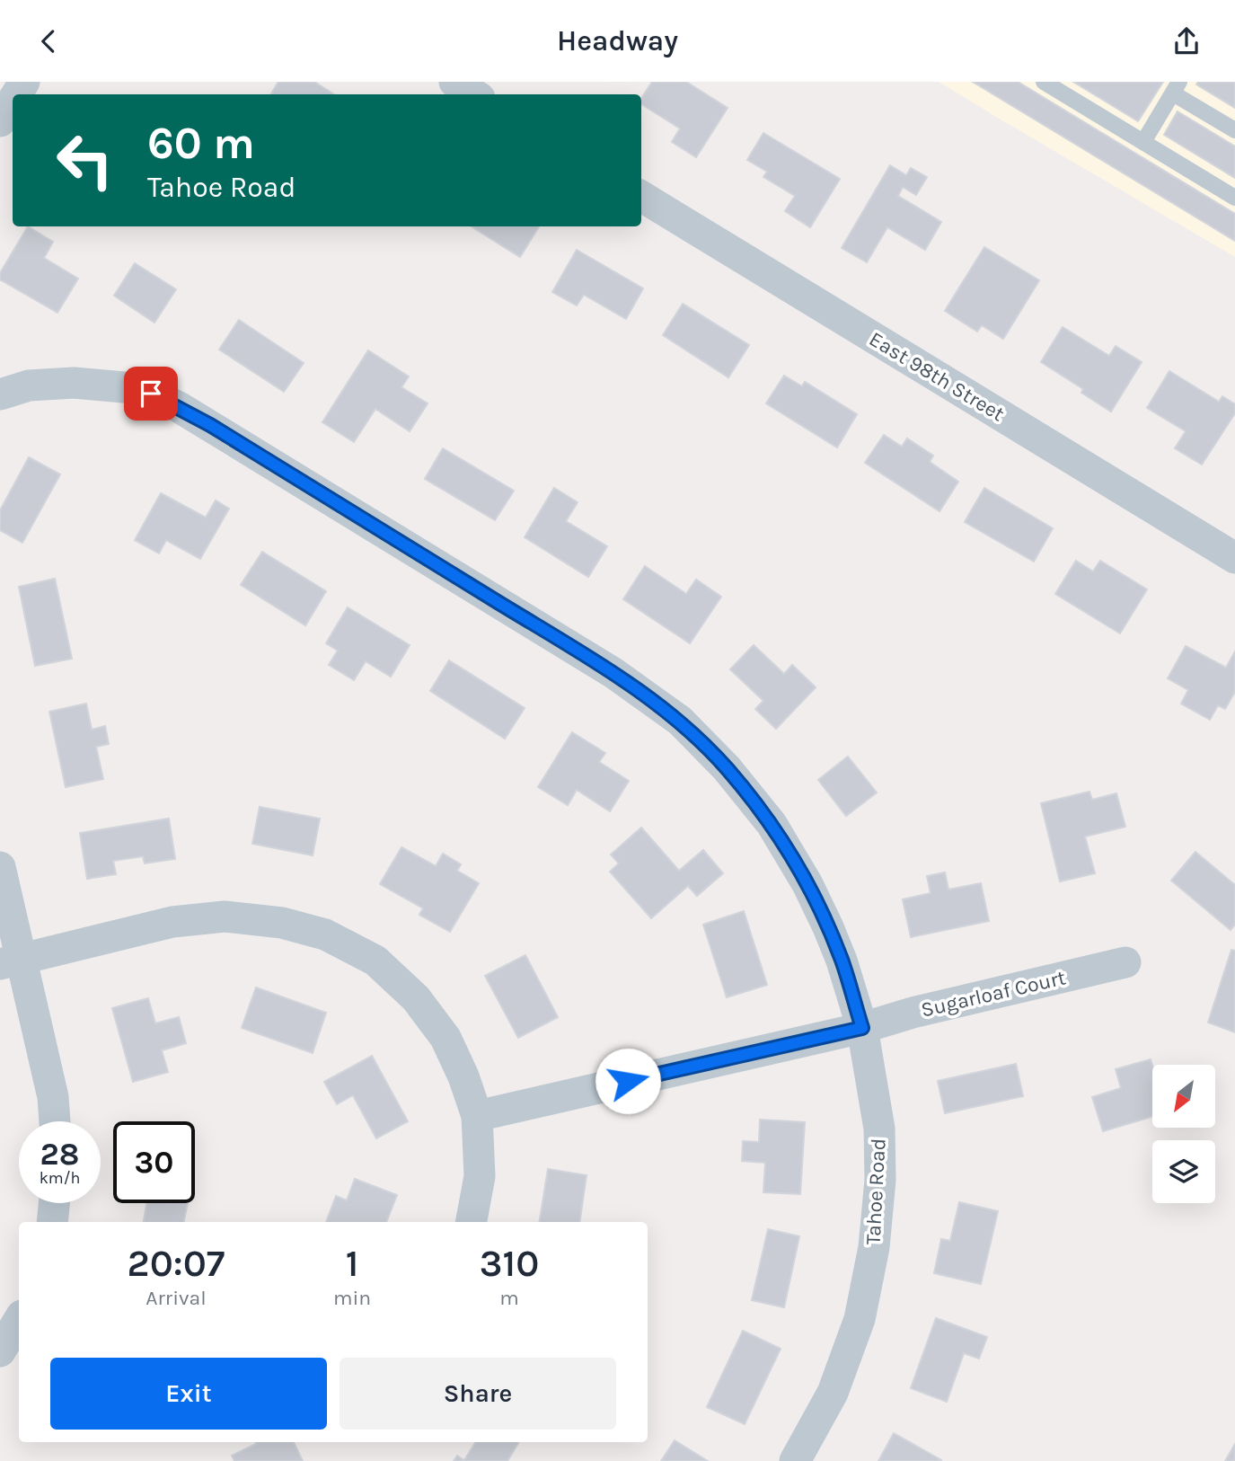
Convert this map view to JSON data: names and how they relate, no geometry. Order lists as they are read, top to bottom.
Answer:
{
  "streets": {
    "street": ["East 98th Street", "Sugarloaf Court", "Tahoe Road"]
  },
  "crossings": [
    ["Sugarloaf Court", "Tahoe Road"]
  ],
  "north": "bottom left",
  "page": {
    "header": "Headway",
    "turn": ["60 m", "Tahoe Road"],
    "speed": "28 km/h",
    "limit": "30",
    "eta": [
      "20:07",
      "Arrival",
      "1",
      "min",
      "310",
      "m"
    ],
    "buttons": ["Exit", "Share"]
  }
}
